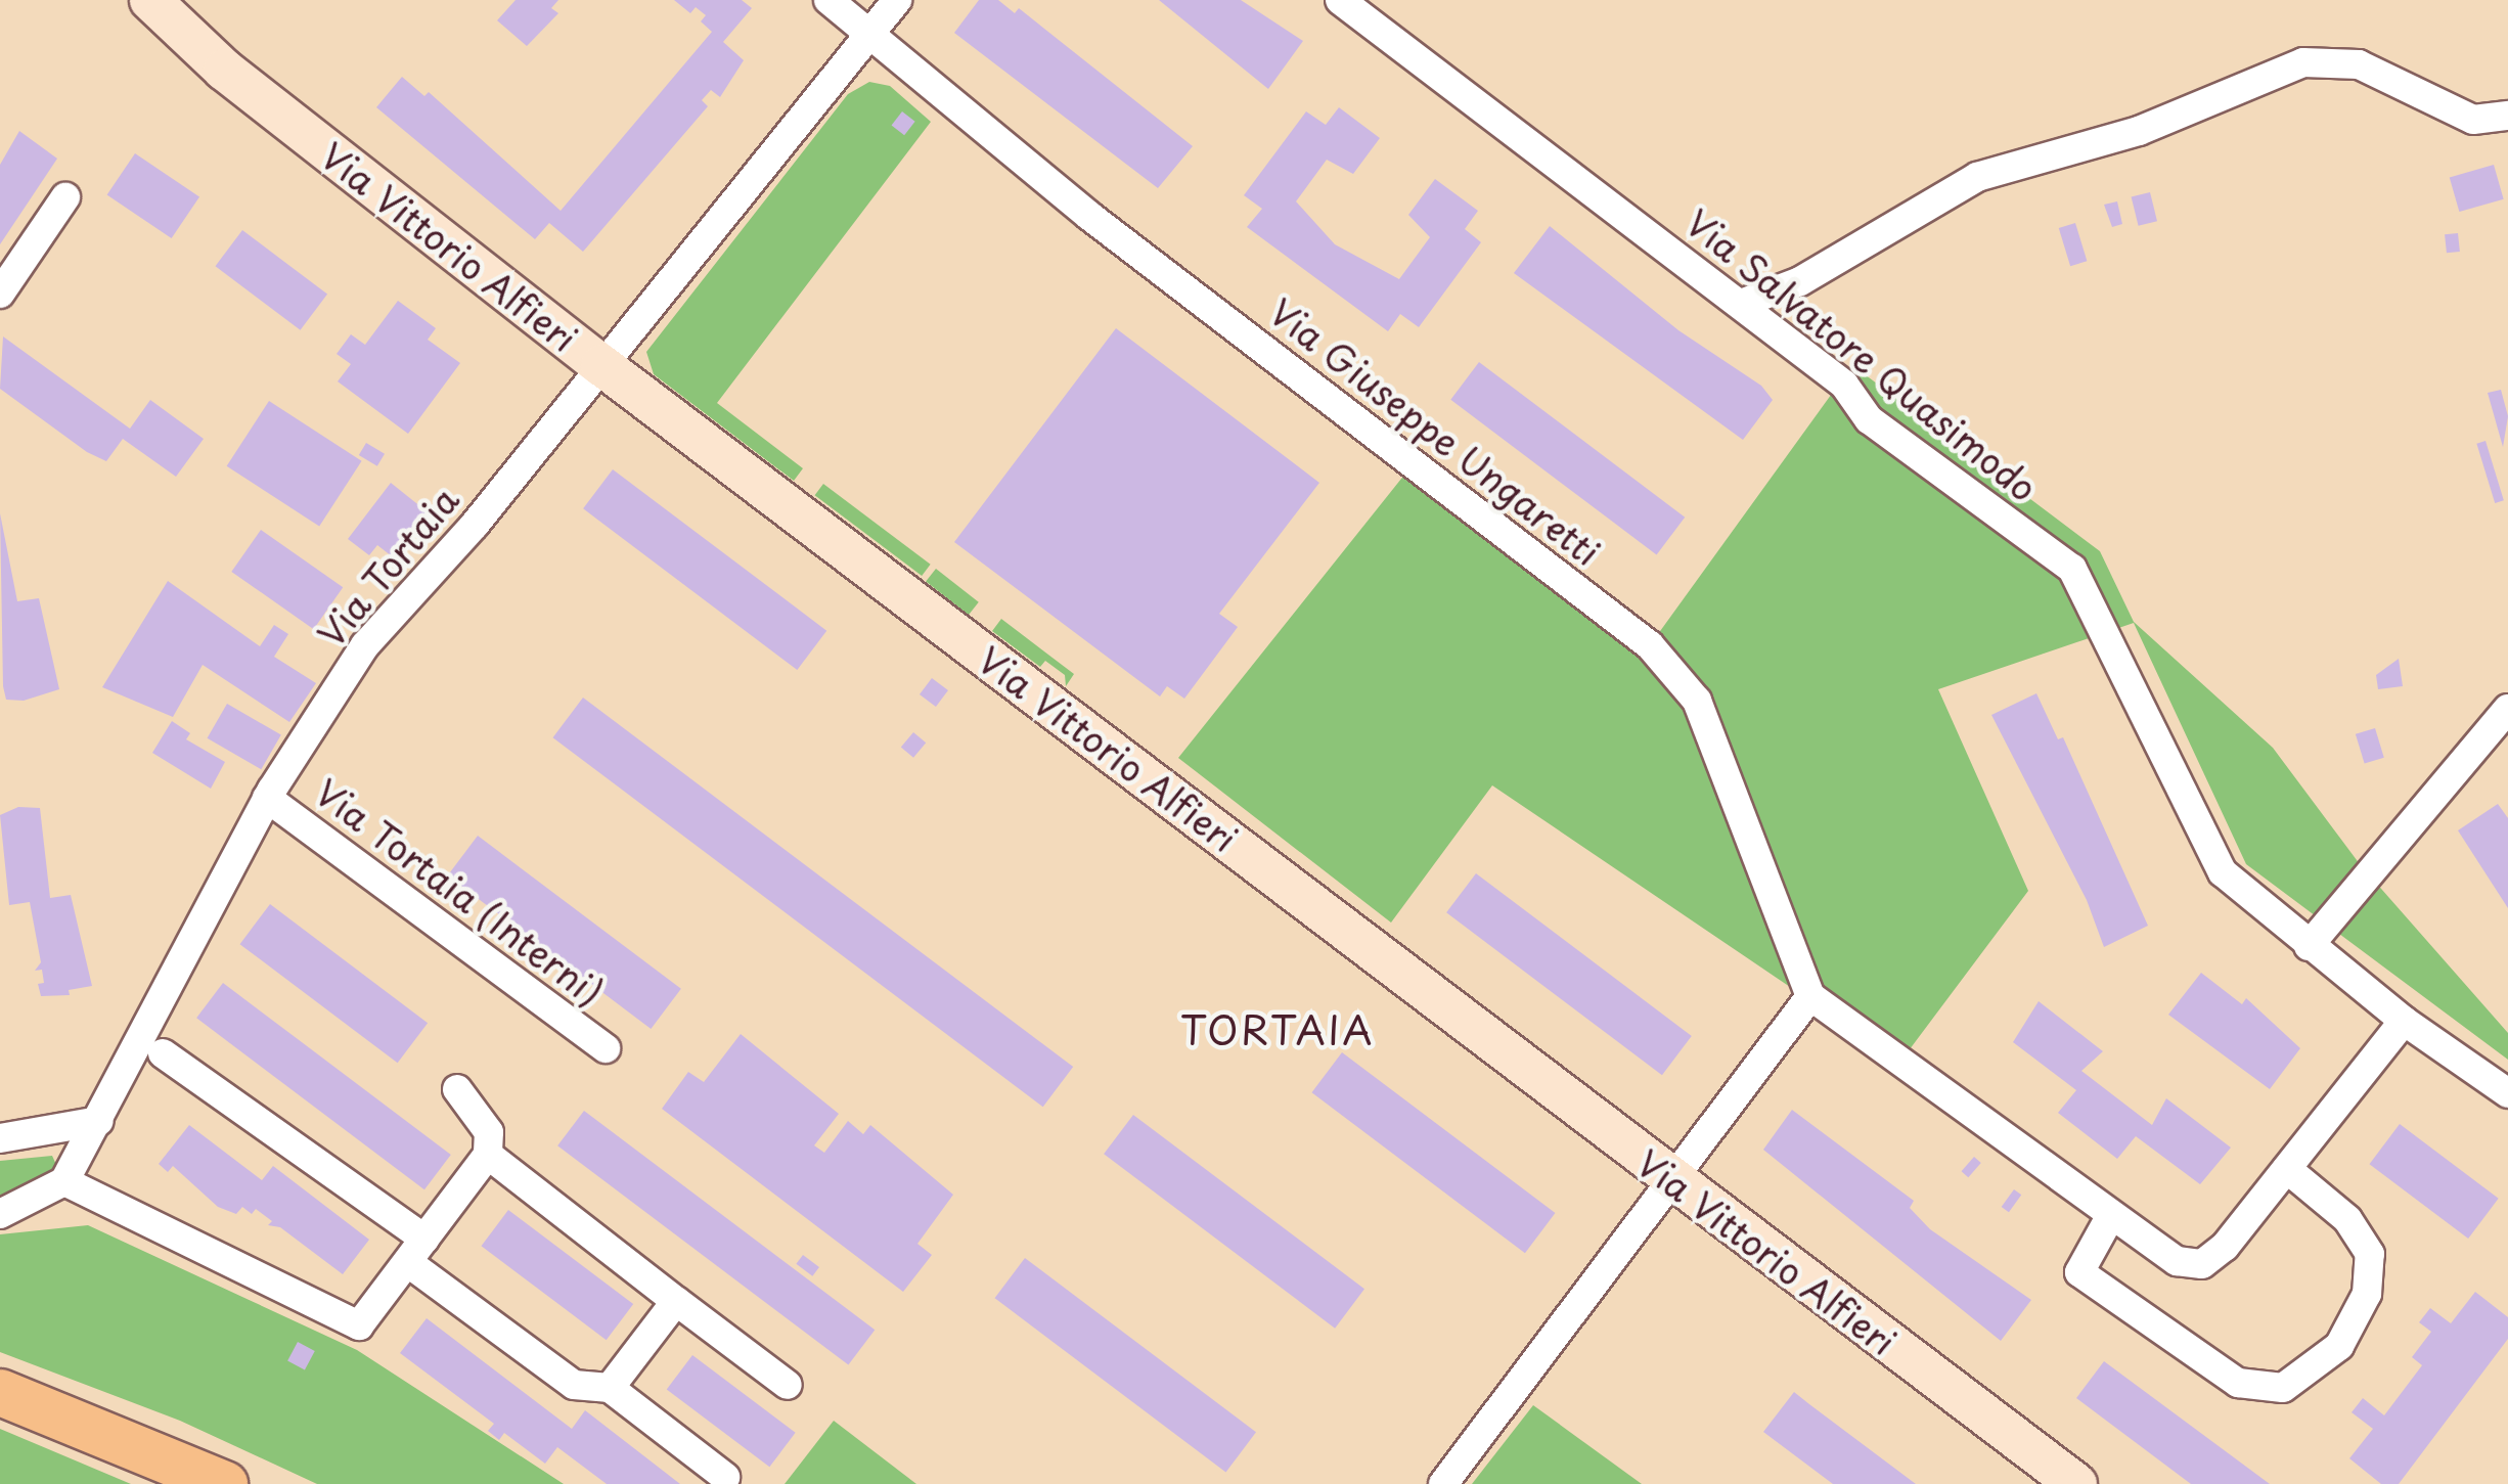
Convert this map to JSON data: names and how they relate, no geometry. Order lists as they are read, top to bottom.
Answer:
{
  "streets": {
    "street": [
      "Via Vittorio Alfieri",
      "Via Salvatore Quasimodo",
      "Via Giuseppe Ungaretti",
      "Via Tortaia",
      "Via Tortaia (Interni)"
    ]
  },
  "crossings": [
    ["Via Vittorio Alfieri", "Via Tortaia"],
    ["Via Giuseppe Ungaretti", "Via Tortaia"],
    ["Via Tortaia", "Via Tortaia (Interni)"]
  ],
  "districts": ["TORTAIA"]
}
